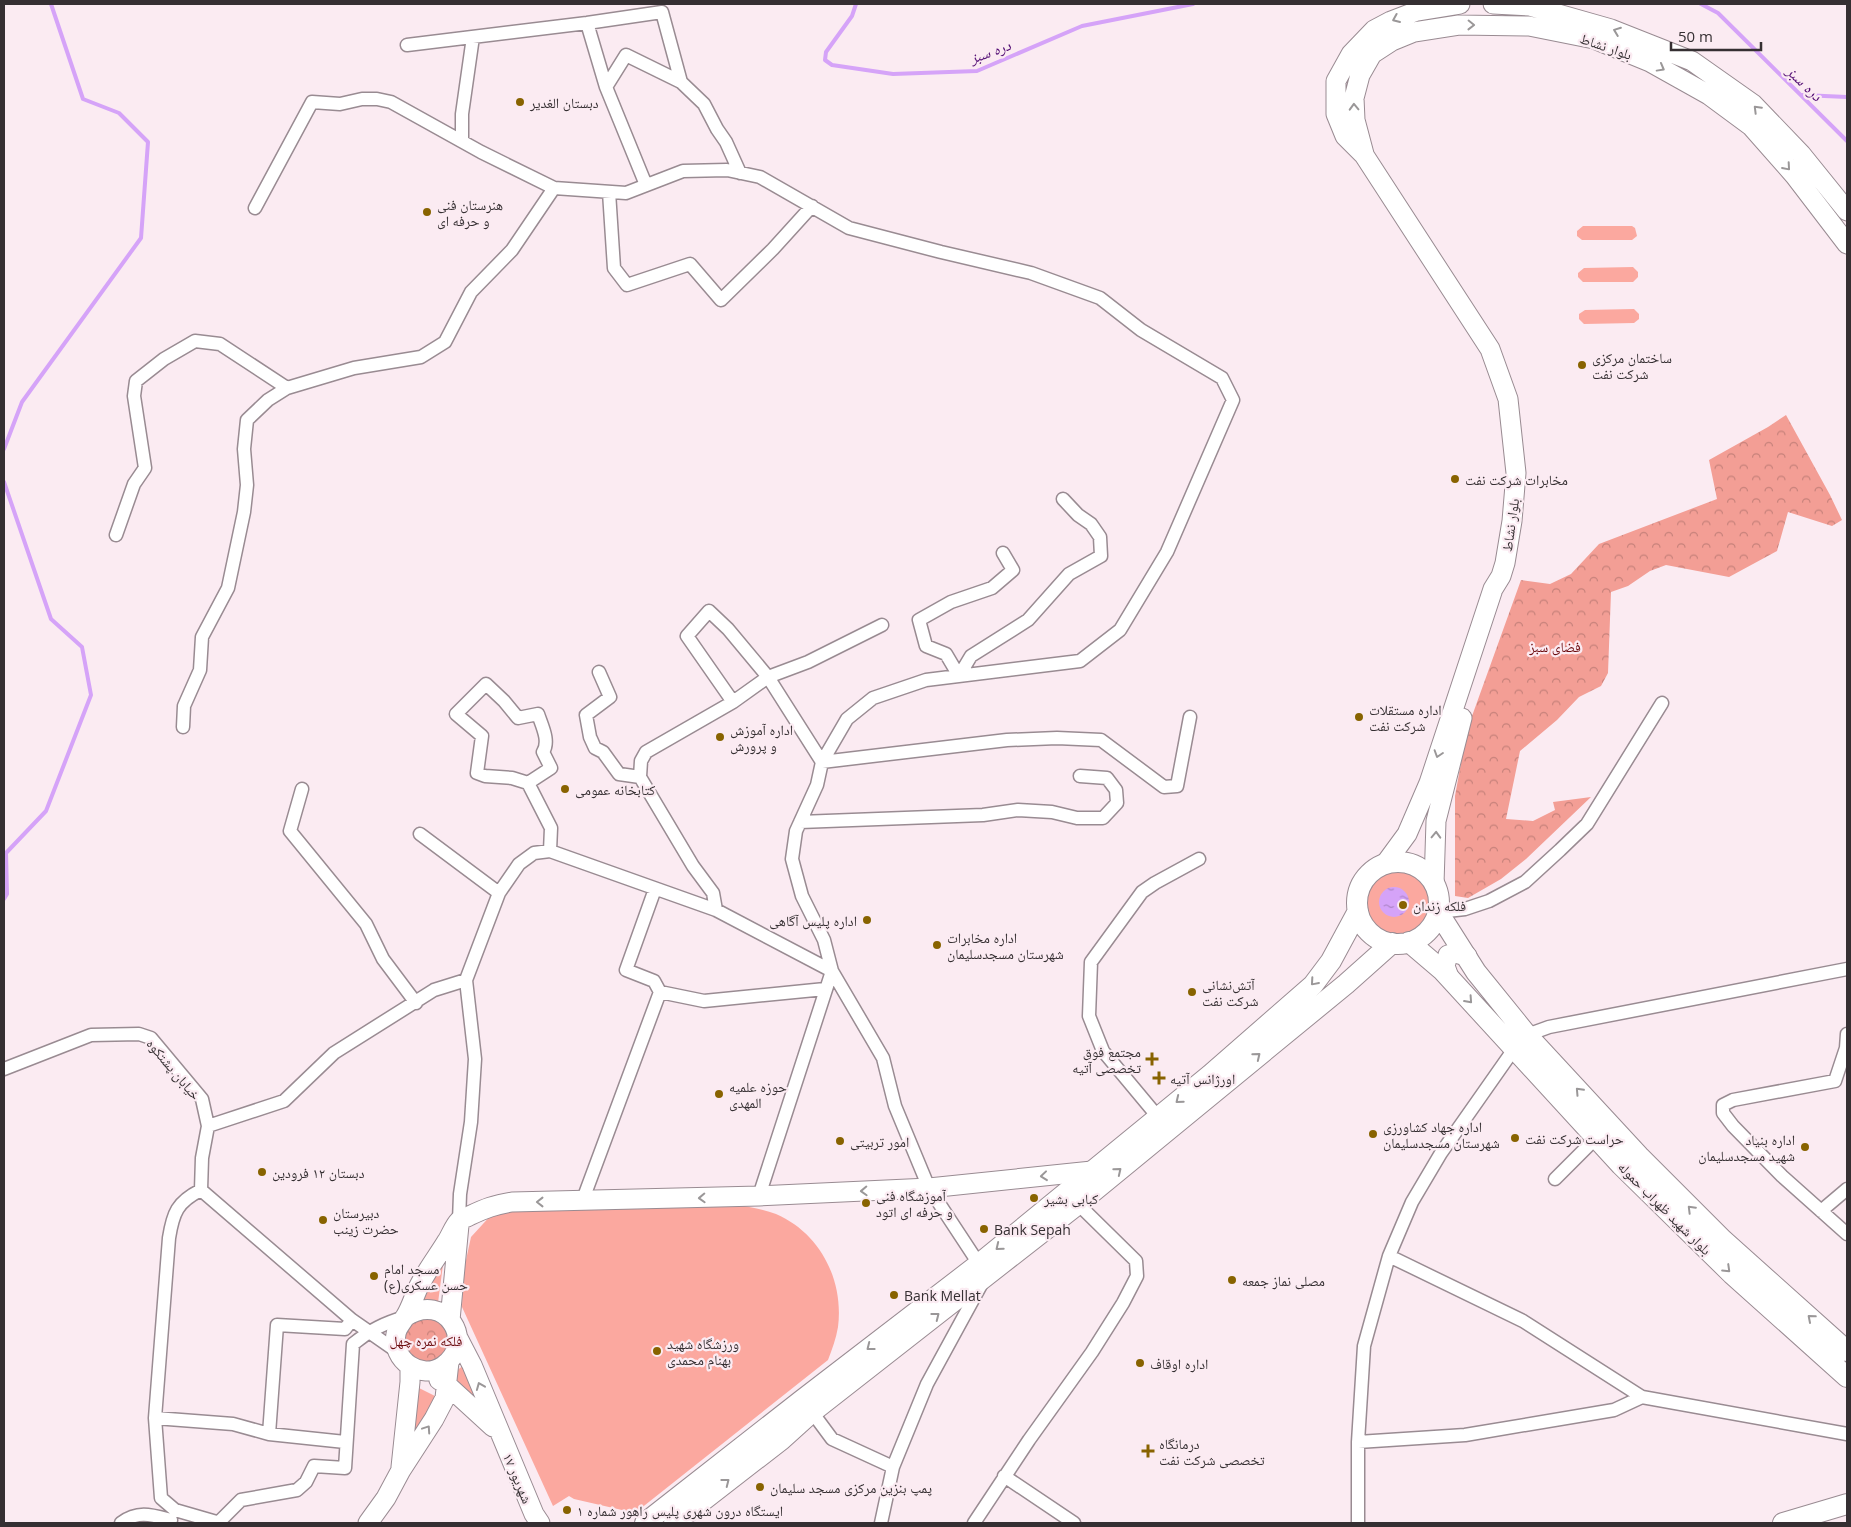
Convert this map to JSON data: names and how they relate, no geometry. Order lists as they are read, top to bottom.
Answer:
{
  "streets": {
    "main road": ["بلوار نشاط", "بلوار شهید ظهراب حموله", "۱۷ شهریور"],
    "street": ["خیابان پشتکوه"]
  },
  "crossings": [
    ["بلوار نشاط", "بلوار شهید ظهراب حموله"]
  ],
  "water": ["دره سبز"],
  "parks": ["فضای سبز", "فلکه نمره چهل"],
  "places": {
    "other": [
      "دبستان الغدیر",
      "هنرستان فنی و حرفه ای",
      "ساختمان مرکزی شرکت نفت",
      "مخابرات شرکت نفت",
      "اداره مستقلات شرکت نفت",
      "اداره آموزش و پرورش",
      "کتابخانه عمومی",
      "فلکه زندان",
      "اداره پلیس آگاهی",
      "اداره مخابرات شهرستان مسجدسلیمان",
      "آتش‌نشانی شرکت نفت",
      "حوزه علمیه المهدی",
      "اداره جهاد کشاورزی شهرستان مسجدسلیمان",
      "حراست شرکت نفت",
      "امور تربیتی",
      "اداره بنیاد شهید مسجدسلیمان",
      "دبستان ۱۲ فرودین",
      "کبابی بشیر",
      "آموزشگاه فنی و حرفه ای اتود",
      "دبیرستان حضرت زینب",
      "Bank Sepah",
      "مسجد امام حسن عسکری(ع)",
      "مصلی نماز جمعه",
      "Bank Mellat",
      "ورزشگاه شهید بهنام محمدی",
      "اداره اوقاف",
      "پمپ بنزین مرکزی مسجد سلیمان",
      "ایستگاه درون شهری پلیس راهور شماره ۱"
    ],
    "health": ["مجتمع فوق تخصصی آتیه", "اورژانس آتیه", "درمانگاه تخصصی شرکت نفت"]
  },
  "scale_bar": "50 m"
}
